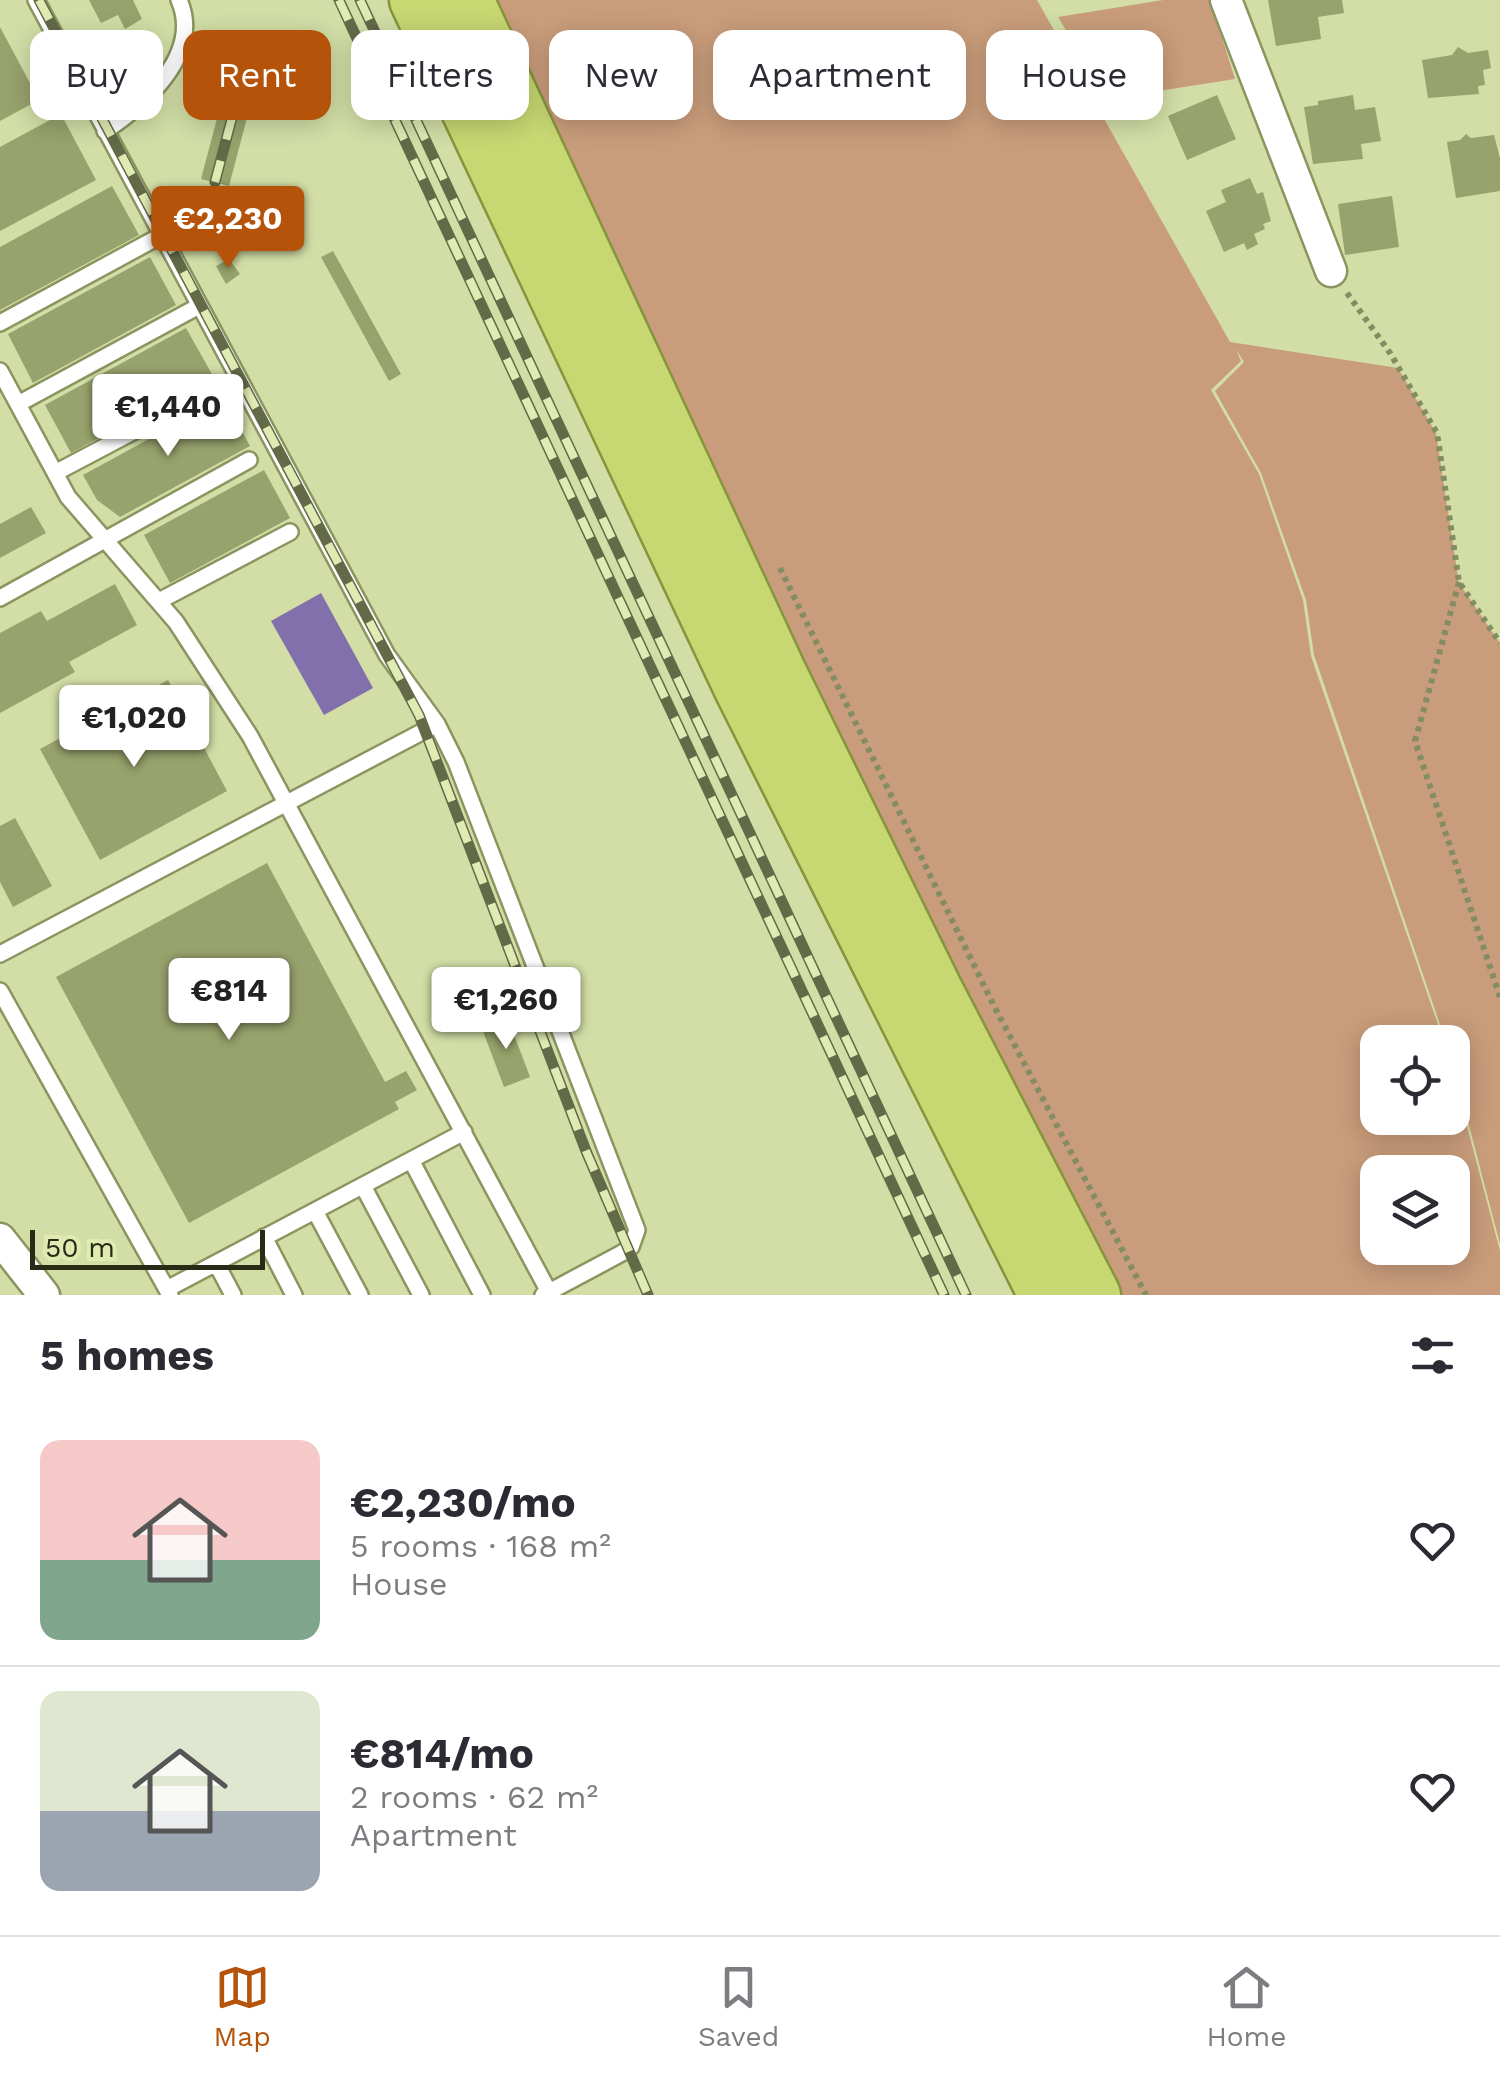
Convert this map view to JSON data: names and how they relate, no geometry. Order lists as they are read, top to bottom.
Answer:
{
  "scale_bar": "50 m",
  "page": {
    "chip": [
      "Buy",
      "Rent",
      "Filters",
      "New",
      "Apartment",
      "House"
    ],
    "price": [
      "€2,230",
      "€1,440",
      "€1,020",
      "€814",
      "€1,260"
    ],
    "scale": "50 m",
    "heading": "5 homes",
    "list": [
      {
        "name": "€2,230/mo",
        "note": "5 rooms · 168 m² · House"
      },
      {
        "name": "€814/mo",
        "note": "2 rooms · 62 m² · Apartment"
      }
    ],
    "tabs": ["Map", "Saved", "Home"]
  }
}
